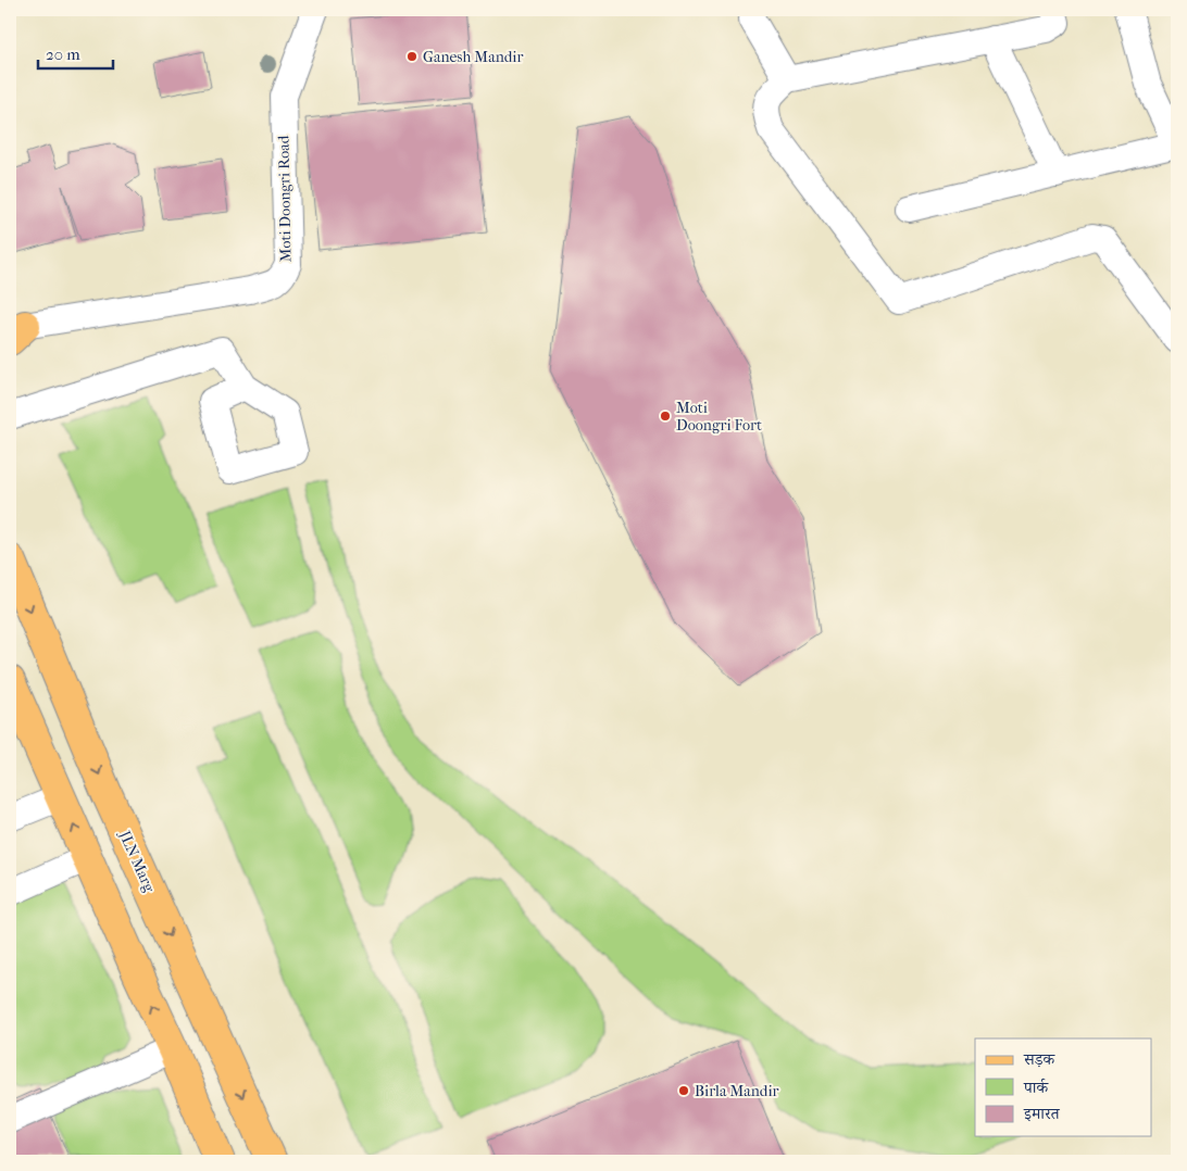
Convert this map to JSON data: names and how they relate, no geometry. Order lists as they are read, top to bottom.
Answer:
{
  "streets": {
    "main road": ["JLN Marg"],
    "street": ["Moti Doongri Road"]
  },
  "places": ["Ganesh Mandir", "Moti Doongri Fort", "Birla Mandir"],
  "legend": ["सड़क", "पार्क", "इमारत"],
  "scale_bar": "20 m"
}
